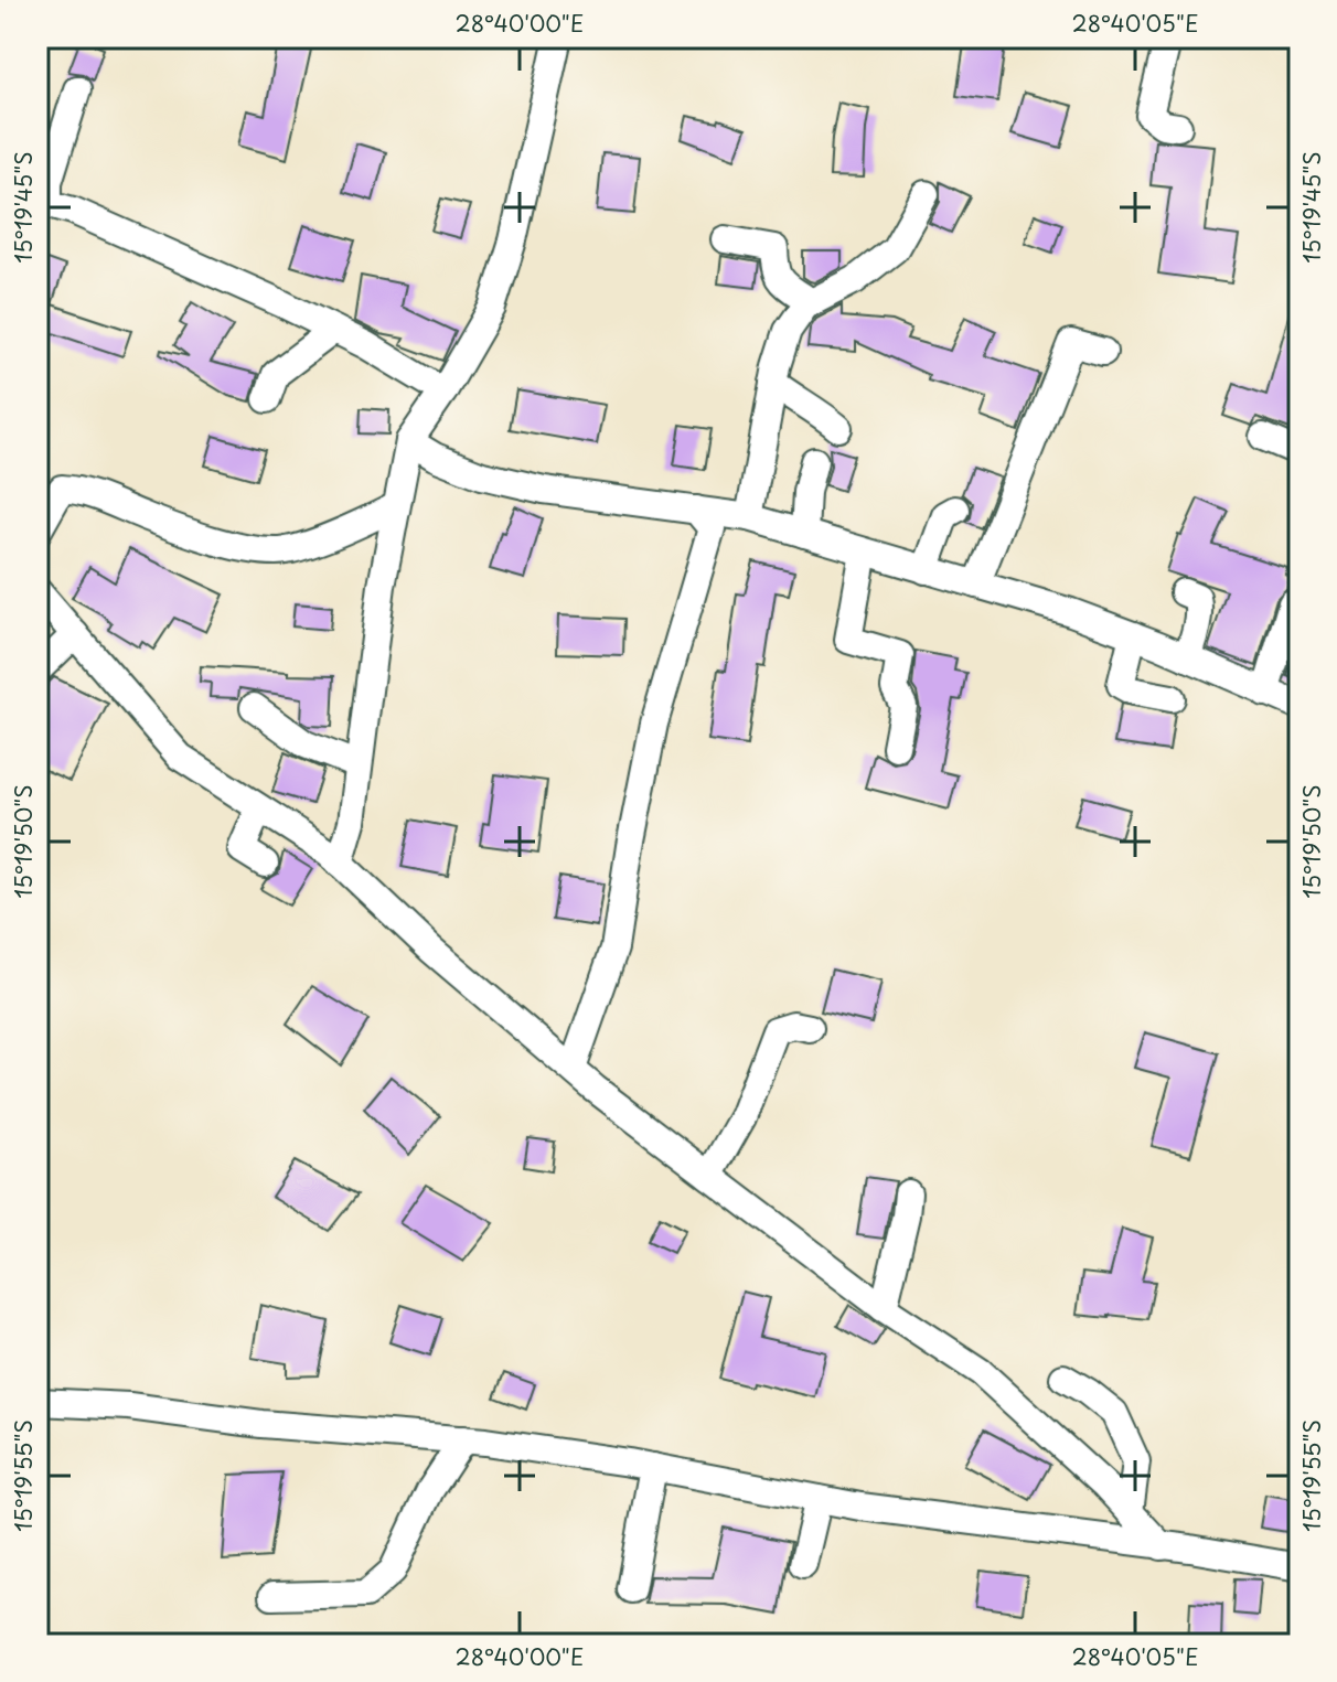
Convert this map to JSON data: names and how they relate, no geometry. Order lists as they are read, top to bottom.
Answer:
{
  "coordinates": [
    "28°40'00\"E",
    "28°40'05\"E",
    "15°19'45\"S",
    "15°19'50\"S",
    "15°19'55\"S"
  ]
}
